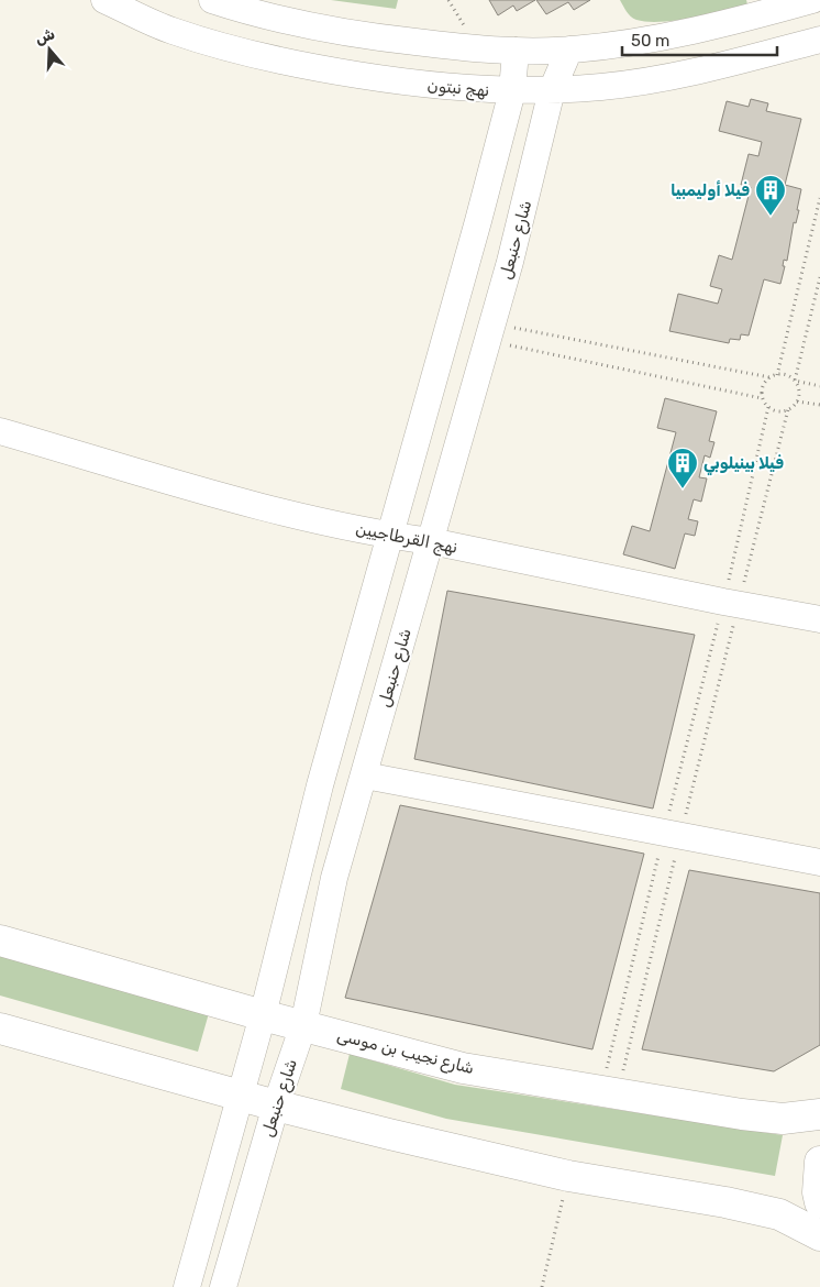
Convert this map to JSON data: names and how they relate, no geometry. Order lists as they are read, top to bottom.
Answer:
{
  "streets": {
    "main road": ["شارع نجيب بن موسى"],
    "street": ["نهج نبتون", "شارع حنبعل", "نهج القرطاجيين"]
  },
  "crossings": [
    ["نهج نبتون", "شارع حنبعل"],
    ["شارع حنبعل", "نهج القرطاجيين"],
    ["شارع حنبعل", "شارع نجيب بن موسى"]
  ],
  "places": {
    "building": ["فيلا أوليمبيا", "فيلا بينيلوبي"]
  },
  "scale_bar": "50 m",
  "north": "top"
}
